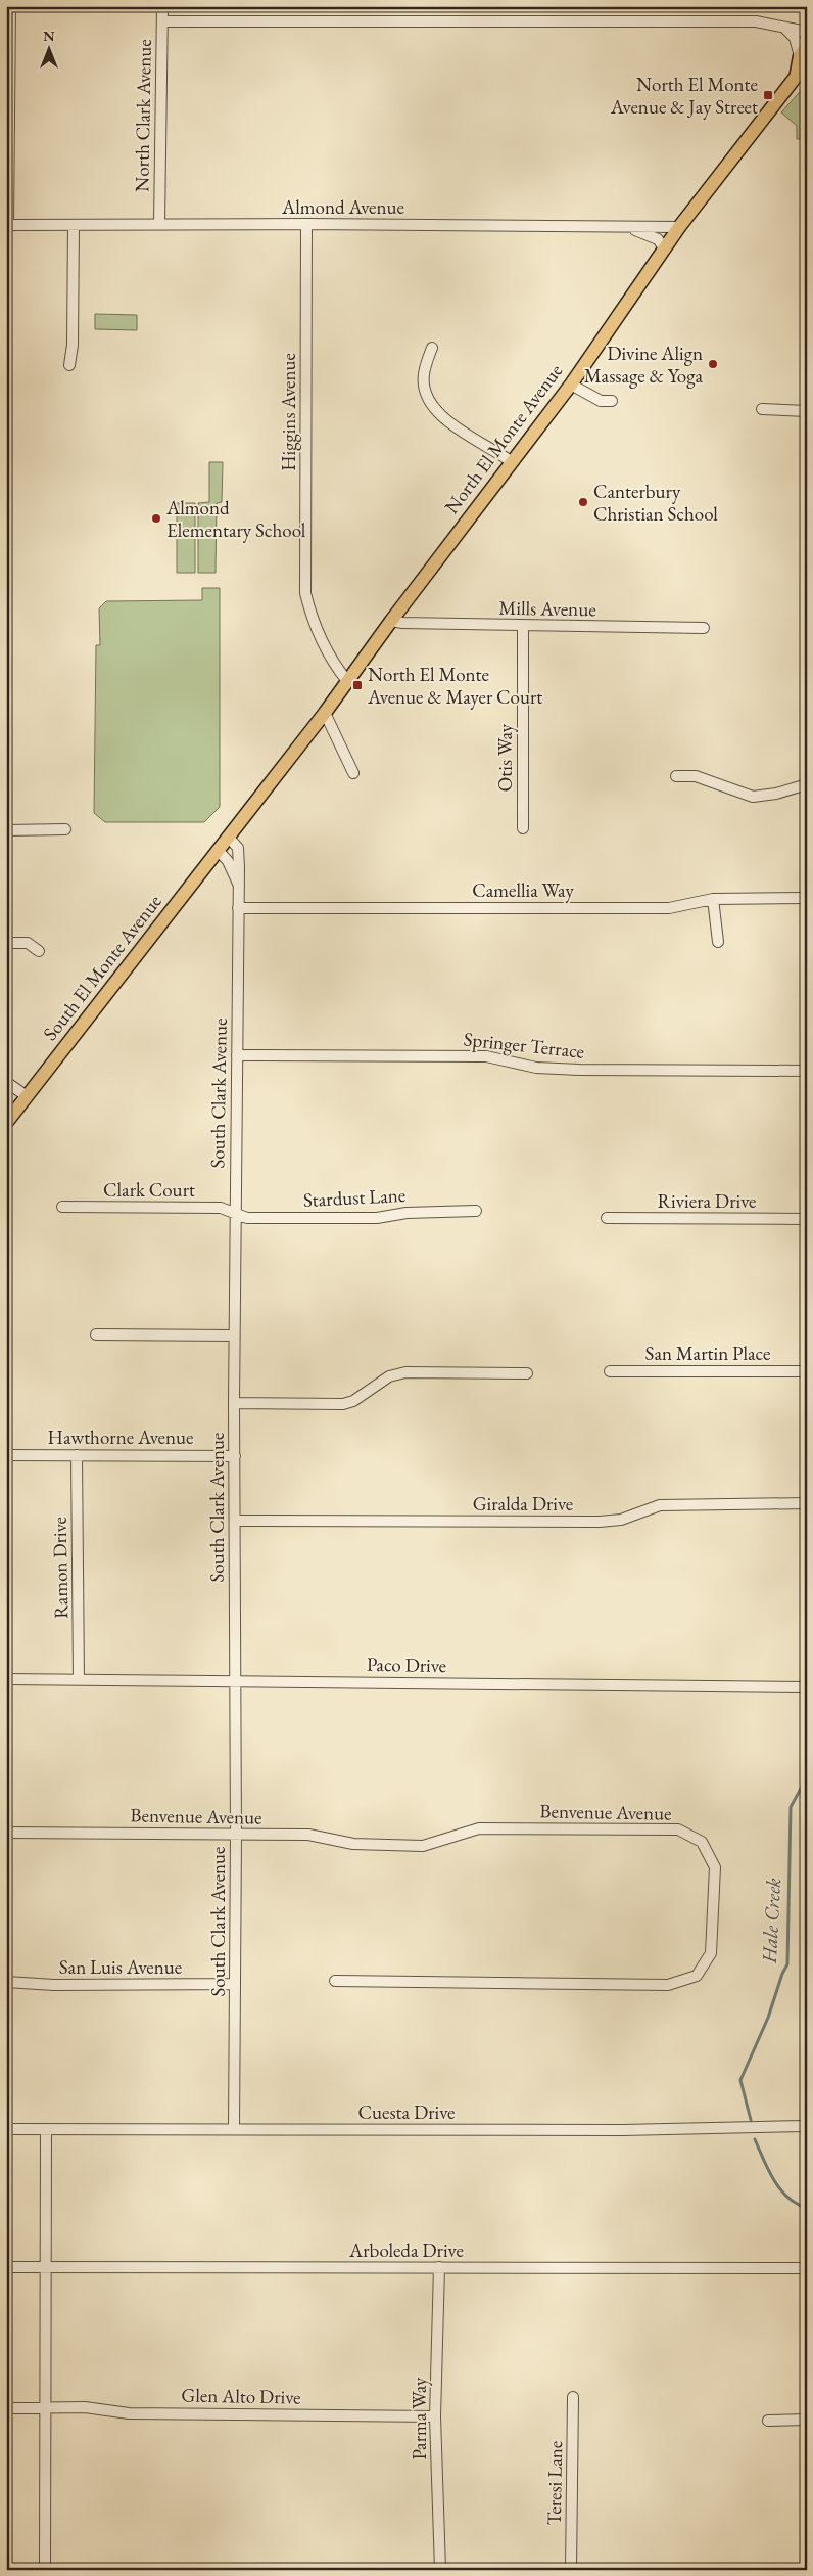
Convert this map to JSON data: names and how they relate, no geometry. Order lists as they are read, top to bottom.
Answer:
{
  "streets": {
    "main road": ["North El Monte Avenue", "South El Monte Avenue"],
    "street": [
      "North Clark Avenue",
      "Almond Avenue",
      "Higgins Avenue",
      "Mills Avenue",
      "Otis Way",
      "Camellia Way",
      "Springer Terrace",
      "South Clark Avenue",
      "Clark Court",
      "Stardust Lane",
      "Riviera Drive",
      "San Martin Place",
      "Hawthorne Avenue",
      "Giralda Drive",
      "Ramon Drive",
      "Paco Drive",
      "Benvenue Avenue",
      "San Luis Avenue",
      "Cuesta Drive",
      "Arboleda Drive",
      "Glen Alto Drive",
      "Parma Way",
      "Teresi Lane"
    ]
  },
  "crossings": [
    ["North Clark Avenue", "Almond Avenue"],
    ["Almond Avenue", "Higgins Avenue"],
    ["Almond Avenue", "North El Monte Avenue"],
    ["Higgins Avenue", "North El Monte Avenue"],
    ["North El Monte Avenue", "Mills Avenue"],
    ["North El Monte Avenue", "South El Monte Avenue"],
    ["North El Monte Avenue", "South Clark Avenue"],
    ["Mills Avenue", "Otis Way"],
    ["Camellia Way", "South Clark Avenue"],
    ["South El Monte Avenue", "South Clark Avenue"],
    ["Springer Terrace", "South Clark Avenue"],
    ["South Clark Avenue", "Clark Court"],
    ["South Clark Avenue", "Stardust Lane"],
    ["South Clark Avenue", "Hawthorne Avenue"],
    ["South Clark Avenue", "Giralda Drive"],
    ["South Clark Avenue", "Paco Drive"],
    ["South Clark Avenue", "Benvenue Avenue"],
    ["South Clark Avenue", "San Luis Avenue"],
    ["South Clark Avenue", "Cuesta Drive"],
    ["Clark Court", "Stardust Lane"],
    ["Hawthorne Avenue", "Ramon Drive"],
    ["Ramon Drive", "Paco Drive"],
    ["Arboleda Drive", "Parma Way"],
    ["Glen Alto Drive", "Parma Way"]
  ],
  "water": ["Hale Creek"],
  "places": {
    "transit": ["North El Monte Avenue & Jay Street", "North El Monte Avenue & Mayer Court"],
    "other": ["Divine Align Massage & Yoga", "Canterbury Christian School", "Almond Elementary School"]
  },
  "north": "top"
}
